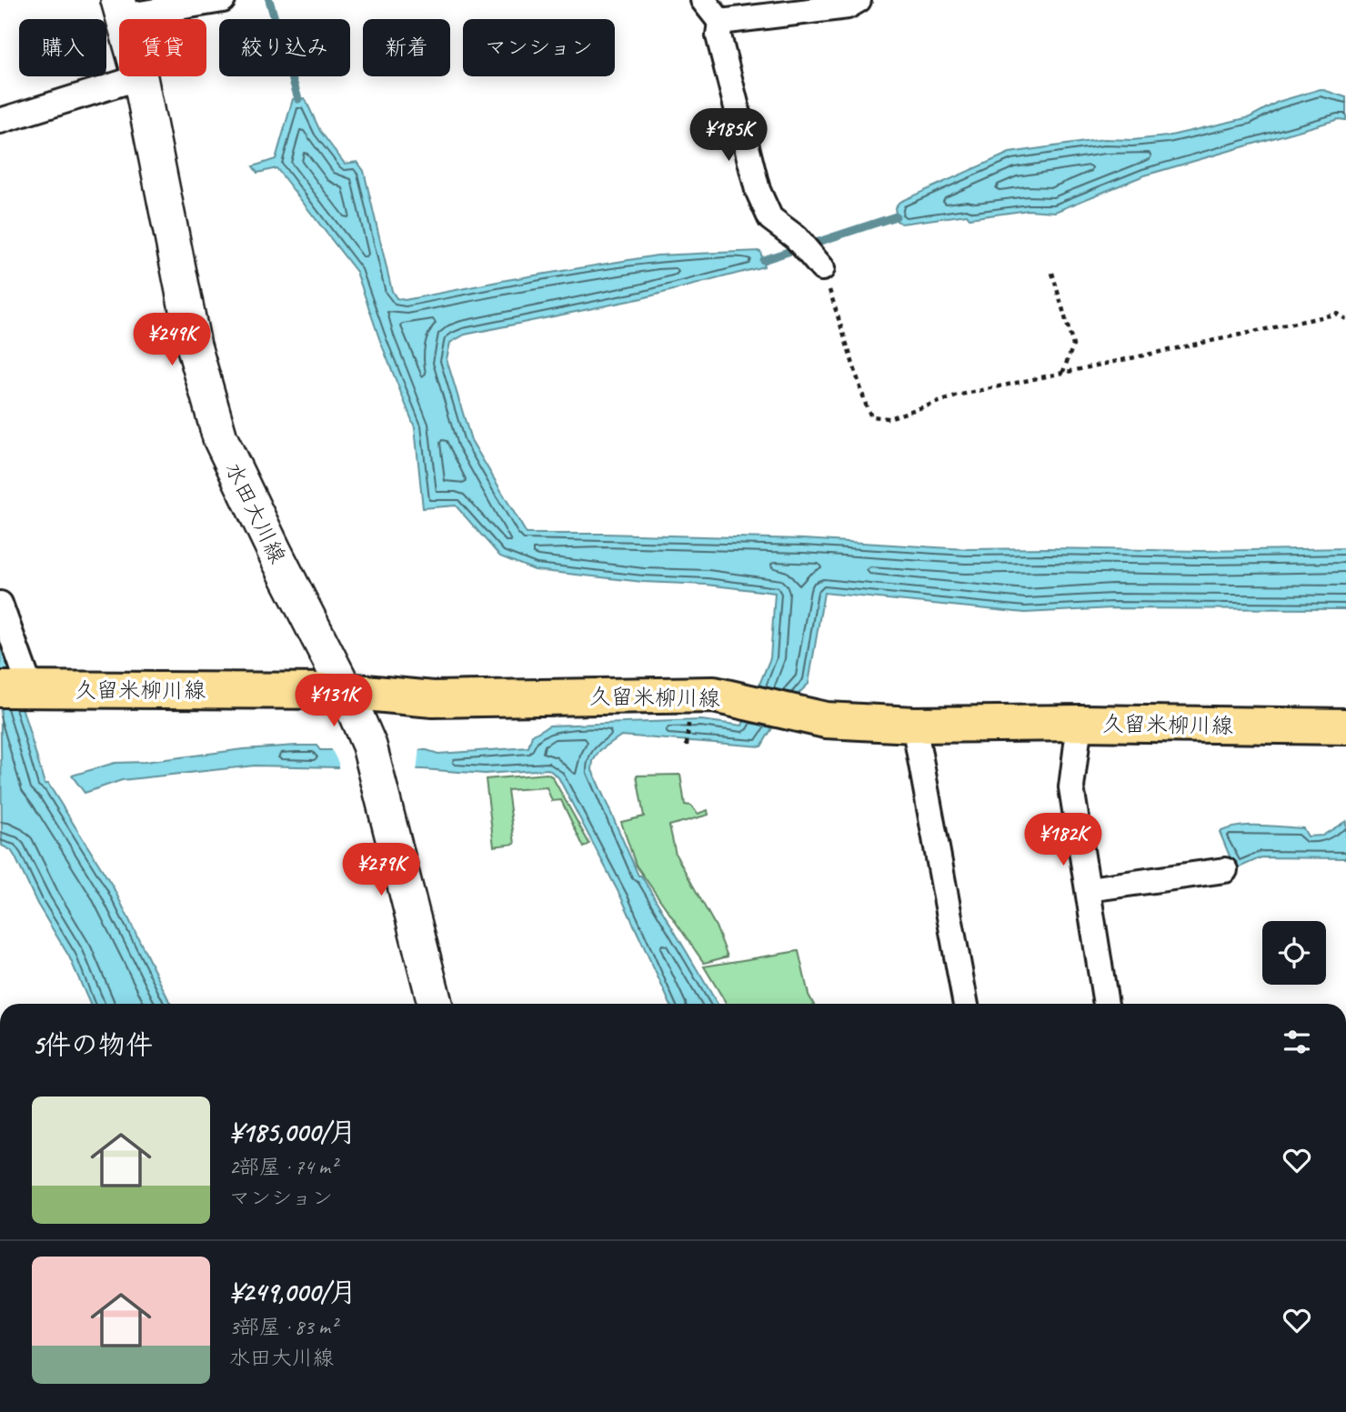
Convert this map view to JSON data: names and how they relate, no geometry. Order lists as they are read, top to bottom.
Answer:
{
  "streets": {
    "main road": ["水田大川線", "久留米柳川線"]
  },
  "crossings": [
    ["水田大川線", "久留米柳川線"]
  ],
  "page": {
    "chip": [
      "購入",
      "賃貸",
      "絞り込み",
      "新着",
      "マンション"
    ],
    "price": [
      "¥185K",
      "¥249K",
      "¥131K",
      "¥182K",
      "¥279K"
    ],
    "heading": "5件の物件",
    "list": [
      {
        "name": "¥185,000/月",
        "note": "2部屋 · 74 m² · マンション"
      },
      {
        "name": "¥249,000/月",
        "note": "3部屋 · 83 m² · 水田大川線"
      }
    ]
  }
}
